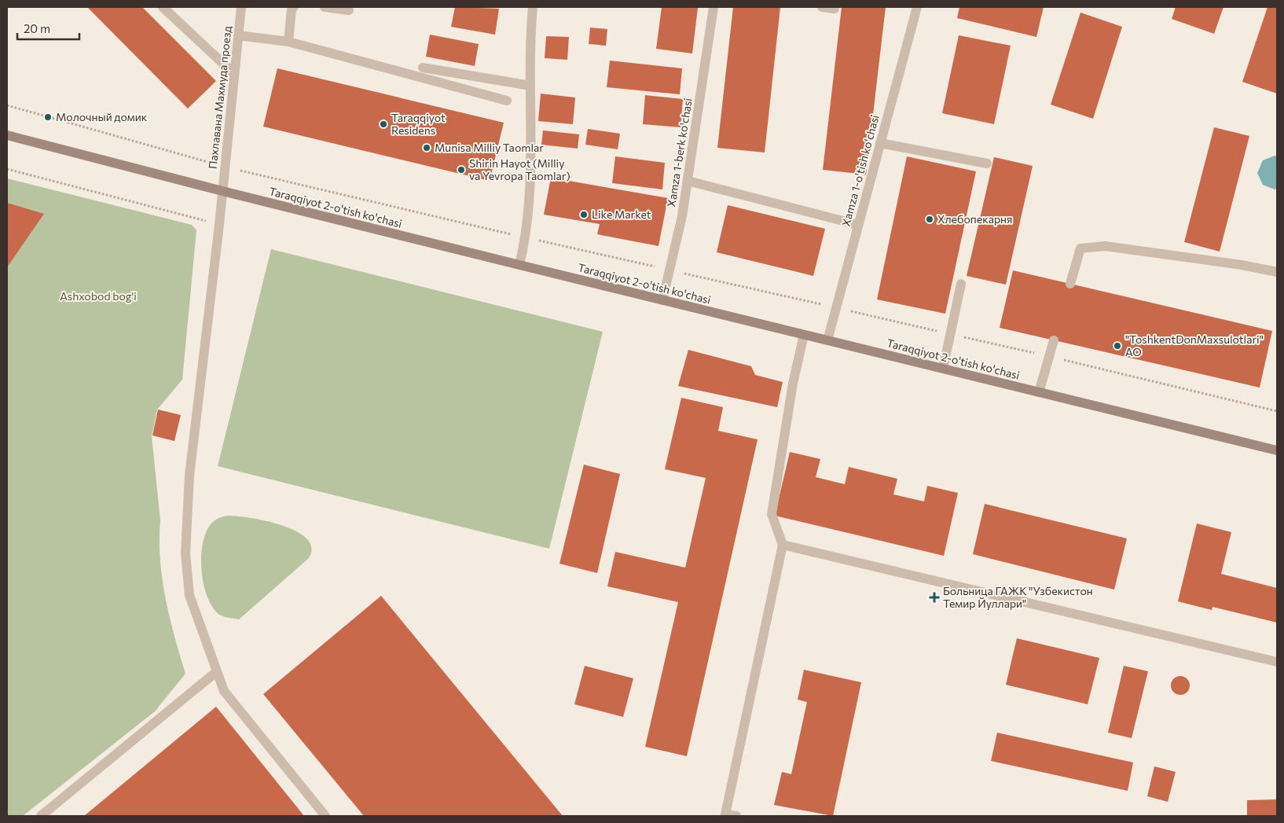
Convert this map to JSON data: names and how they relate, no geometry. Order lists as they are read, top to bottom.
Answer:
{
  "streets": {
    "main road": ["Taraqqiyot 2-o'tish ko'chasi"],
    "lane": ["Пахлавана Махмуда проезд", "Xamza 1-berk ko'chasi", "Xamza 1-o'tish ko'chasi"]
  },
  "crossings": [
    ["Пахлавана Махмуда проезд", "Taraqqiyot 2-o'tish ko'chasi"],
    ["Xamza 1-berk ko'chasi", "Taraqqiyot 2-o'tish ko'chasi"],
    ["Xamza 1-o'tish ko'chasi", "Taraqqiyot 2-o'tish ko'chasi"]
  ],
  "parks": ["Ashxobod bog'i"],
  "places": {
    "other": [
      "Молочный домик",
      "Taraqqiyot Residens",
      "Munisa Milliy Taomlar",
      "Shirin Hayot (Milliy va Yevropa Taomlar)",
      "Like Market",
      "Хлебопекарня",
      "\"ToshkentDonMaxsulotlari\" AO"
    ],
    "health": ["Больница ГАЖК \"Узбекистон Темир Йуллари\""]
  },
  "scale_bar": "20 m"
}
